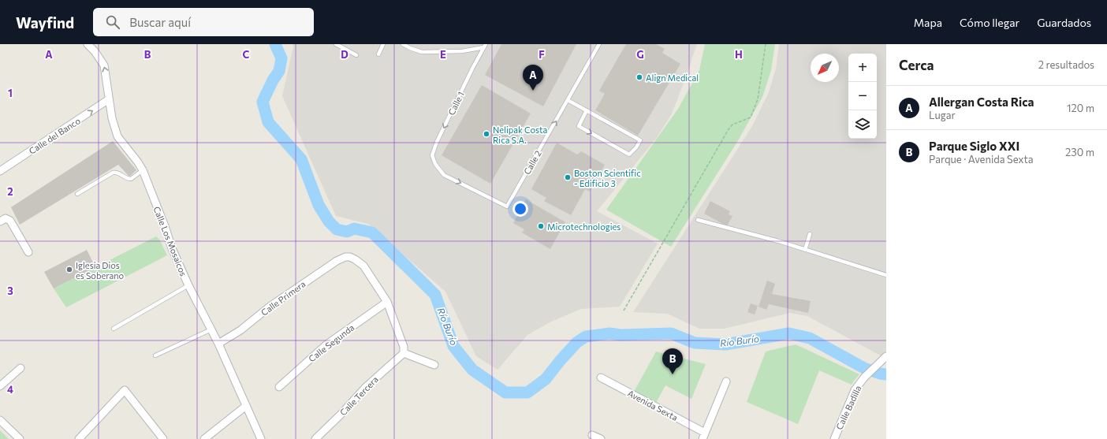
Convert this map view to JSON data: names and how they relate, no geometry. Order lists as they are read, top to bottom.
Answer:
{
  "streets": {
    "street": [
      "Calle del Banco",
      "Calle Los Mosaicos",
      "Calle Primera",
      "Calle Segunda",
      "Calle Tercera",
      "Avenida Sexta",
      "Calle Badilla"
    ],
    "lane": ["Calle 1", "Calle 2"]
  },
  "crossings": [
    ["Calle 1", "Calle 2"],
    ["Calle del Banco", "Calle Los Mosaicos"],
    ["Calle Los Mosaicos", "Calle Primera"],
    ["Calle Primera", "Calle Segunda"]
  ],
  "one_way": ["Calle 1", "Calle del Banco"],
  "water": ["Río Burío"],
  "places": [
    "Align Medical",
    "Nelipak Costa Rica S.A.",
    "Boston Scientific - Edificio 3",
    "Microtechnologies",
    "Iglesia Dios es Soberano"
  ],
  "north": "bottom left",
  "page": {
    "header": "Wayfind",
    "search": "Buscar aquí",
    "nav": ["Mapa", "Cómo llegar", "Guardados"],
    "heading": ["Cerca", "2 resultados"],
    "map_buttons": ["+", "−"],
    "pins": ["A", "B"],
    "list": [
      {
        "mark": "A",
        "name": "Allergan Costa Rica",
        "note": "Lugar",
        "value": "120 m"
      },
      {
        "mark": "B",
        "name": "Parque Siglo XXI",
        "note": "Parque · Avenida Sexta",
        "value": "230 m"
      }
    ]
  },
  "grid": {
    "columns": [
      "A",
      "B",
      "C",
      "D",
      "E",
      "F",
      "G",
      "H"
    ],
    "rows": [
      "1",
      "2",
      "3",
      "4"
    ]
  }
}
